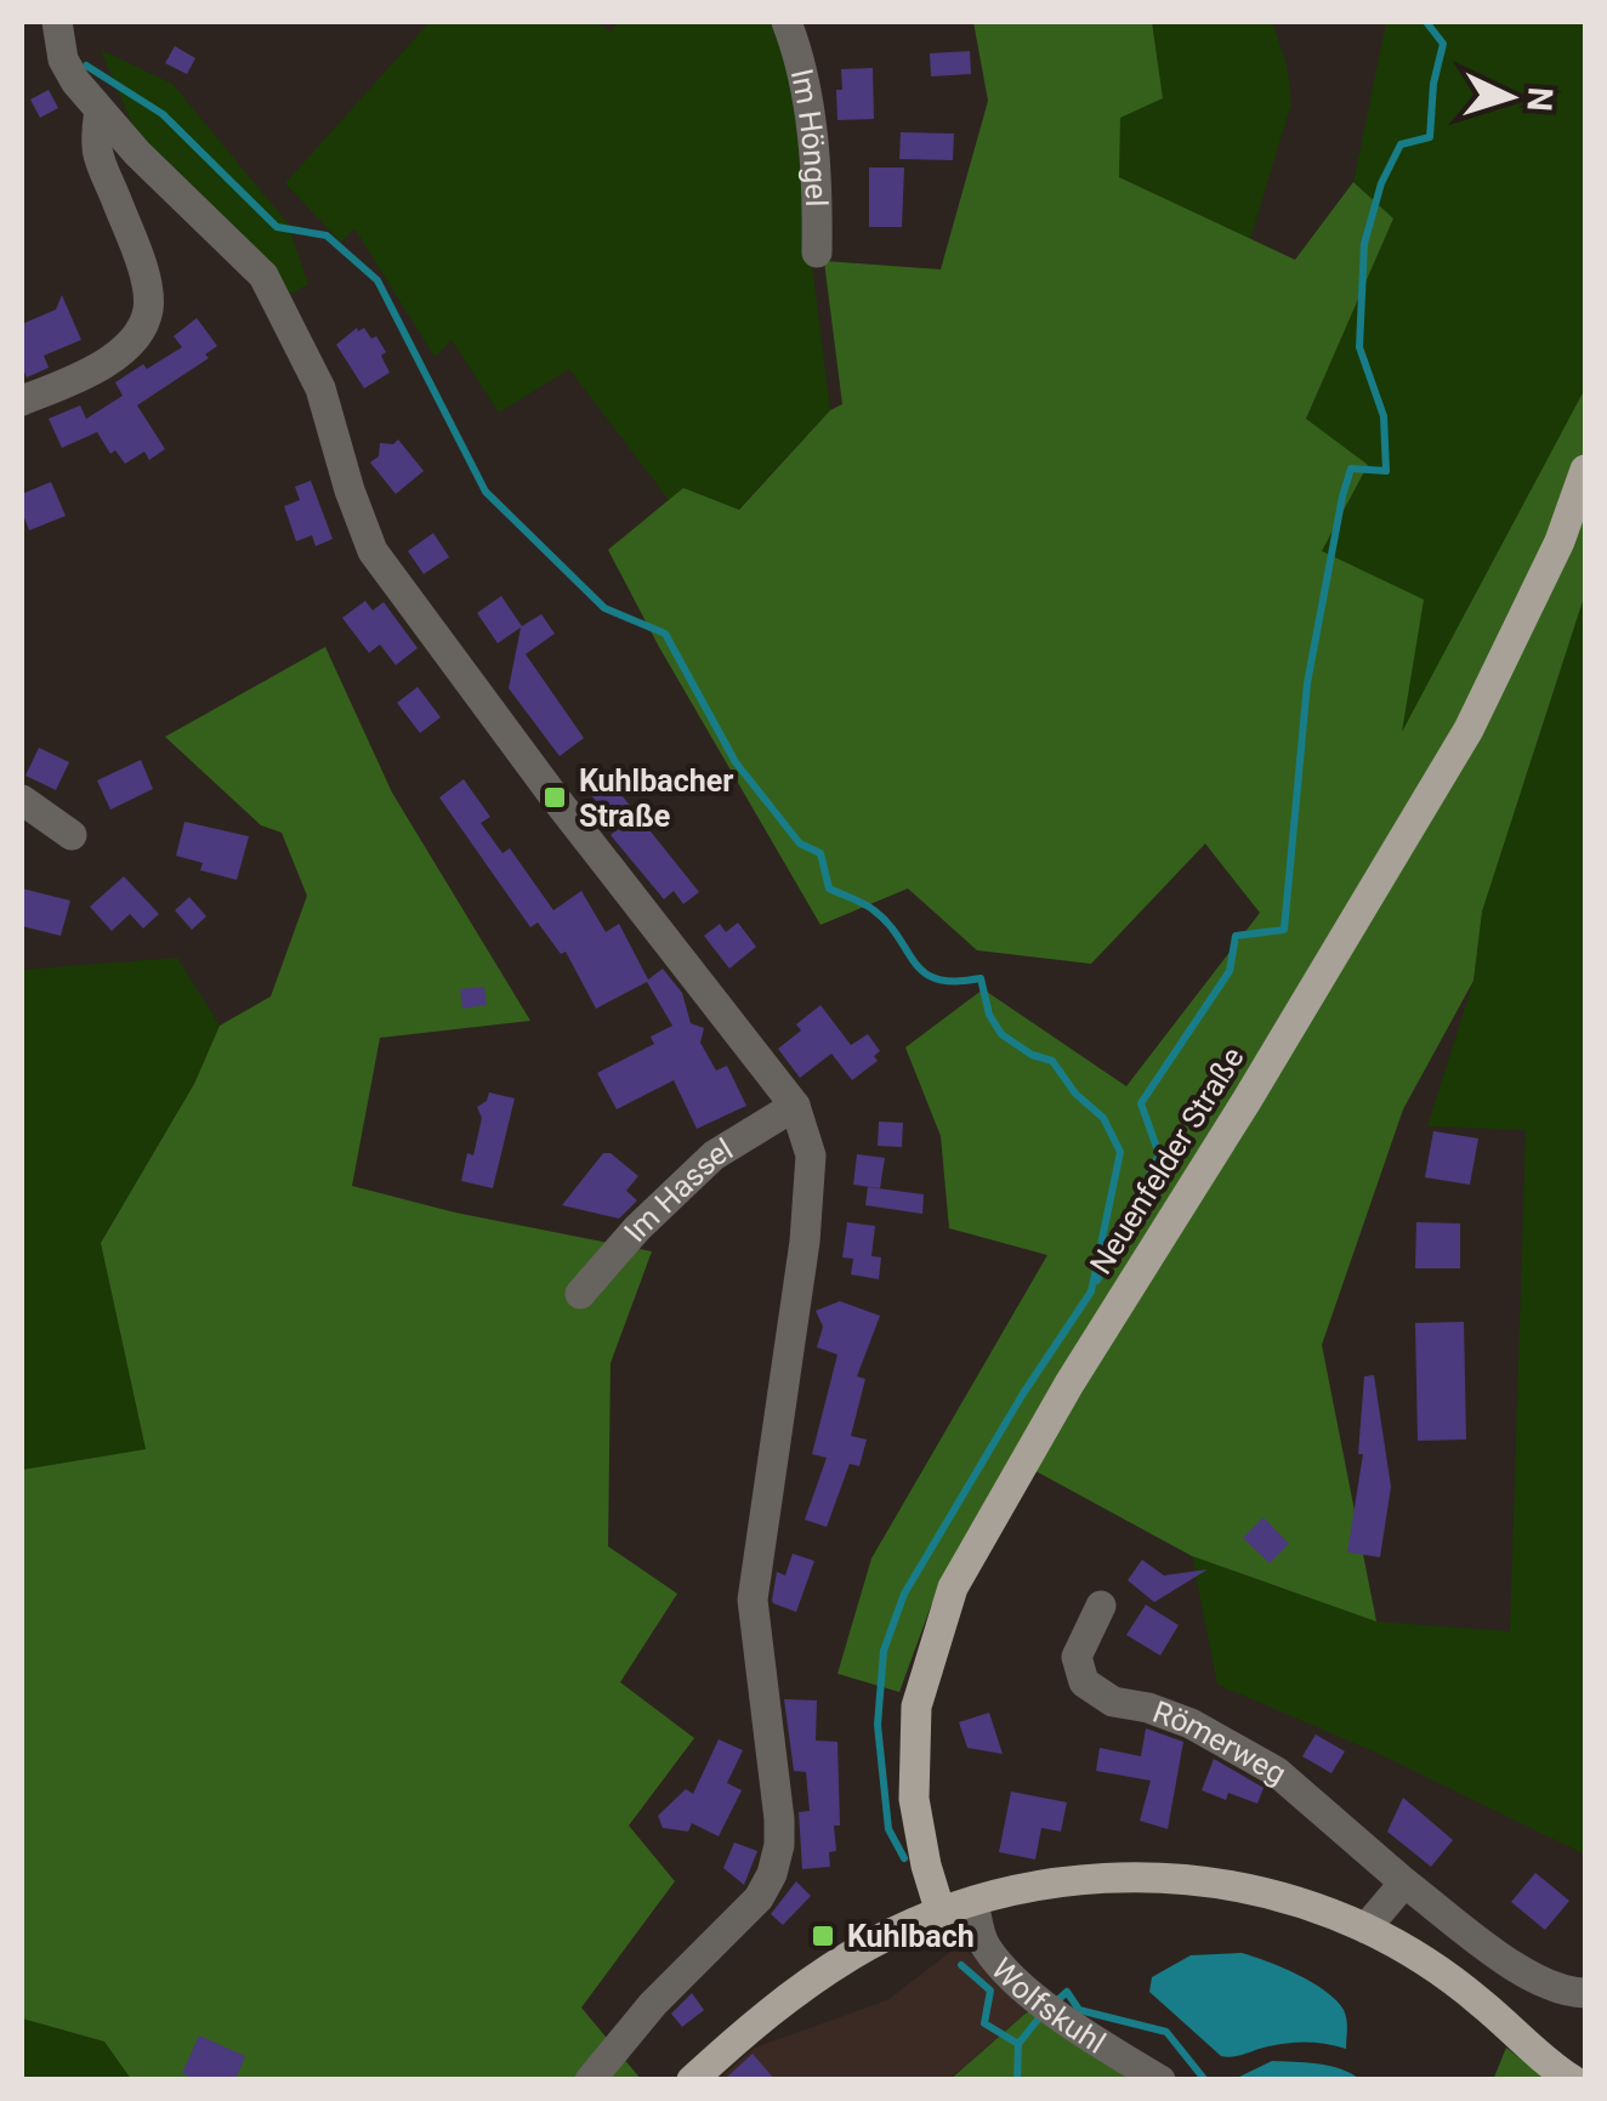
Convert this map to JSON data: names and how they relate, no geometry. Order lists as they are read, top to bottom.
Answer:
{
  "streets": {
    "main road": ["Neuenfelder Straße"],
    "street": [
      "Im Höngel",
      "Im Hassel",
      "Römerweg",
      "Wolfskuhl"
    ]
  },
  "places": {
    "transit": ["Kuhlbacher Straße", "Kuhlbach"]
  },
  "north": "right"
}
